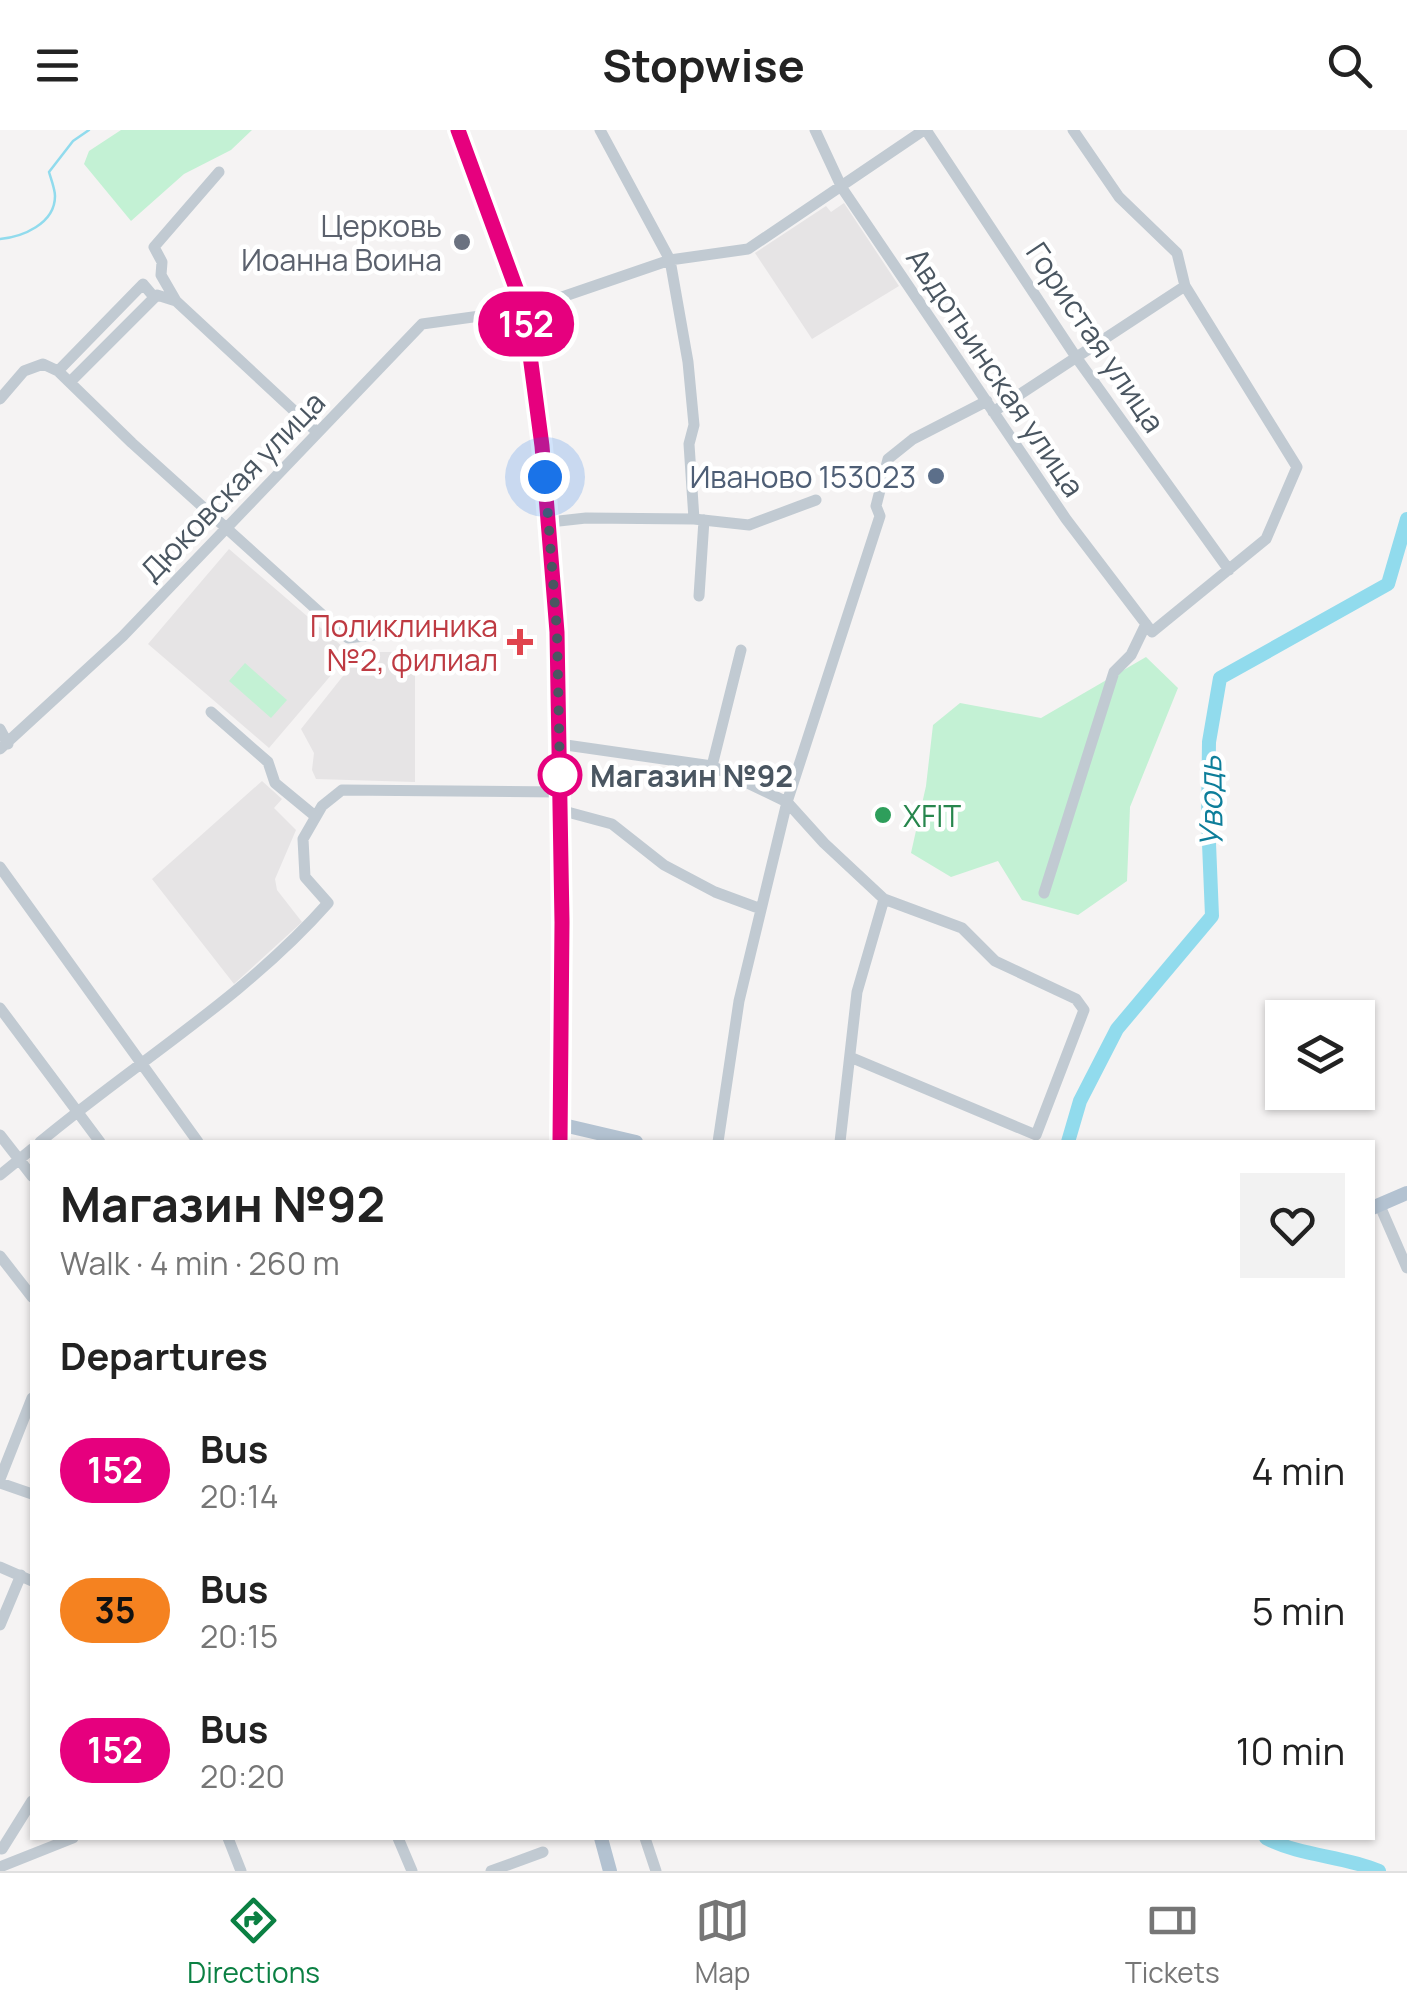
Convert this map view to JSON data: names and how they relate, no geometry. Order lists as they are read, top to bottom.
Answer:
{
  "streets": {
    "street": ["Гористая улица", "Авдотьинская улица", "Дюковская улица"]
  },
  "crossings": [
    ["Гористая улица", "Дюковская улица"],
    ["Авдотьинская улица", "Дюковская улица"]
  ],
  "water": ["Уводь"],
  "places": {
    "other": [
      "Церковь Иоанна Воина",
      "Иваново 153023",
      "Магазин №92",
      "XFIT"
    ],
    "health": ["Поликлиника №2, филиал"]
  },
  "lines": ["bus line 152"],
  "page": {
    "header": "Stopwise",
    "on_map": "152",
    "heading": [
      ["Магазин №92", "Walk · 4 min · 260 m"],
      "Departures"
    ],
    "list": [
      {
        "mark": "152",
        "name": "Bus",
        "note": "20:14",
        "value": "4 min"
      },
      {
        "mark": "35",
        "name": "Bus",
        "note": "20:15",
        "value": "5 min"
      },
      {
        "mark": "152",
        "name": "Bus",
        "note": "20:20",
        "value": "10 min"
      }
    ],
    "tabs": ["Directions", "Map", "Tickets"]
  }
}
